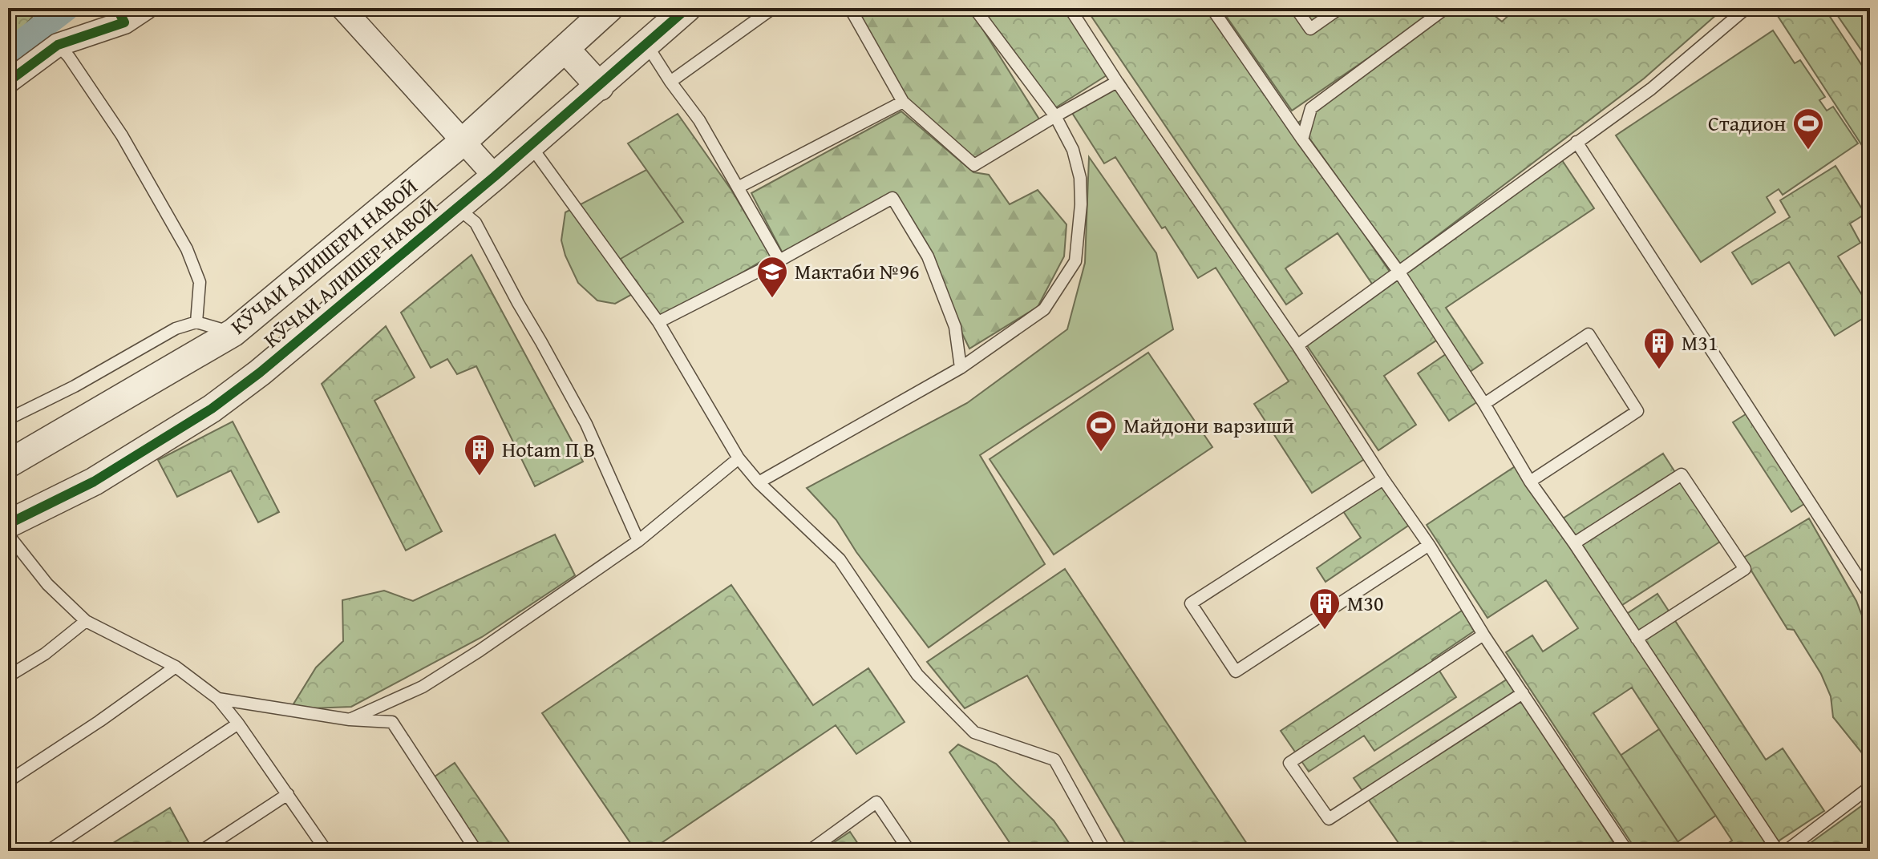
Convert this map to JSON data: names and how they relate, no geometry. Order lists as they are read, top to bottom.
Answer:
{
  "streets": {
    "street": ["КӮЧАИ АЛИШЕРИ НАВОӢ", "КӮЧАИ АЛИШЕР НАВОӢ"]
  },
  "places": {
    "sports": ["Стадион", "Майдони варзишӣ"],
    "school or university": ["Мактаби №96"],
    "building": ["М31", "Hotam П В", "М30"]
  }
}
